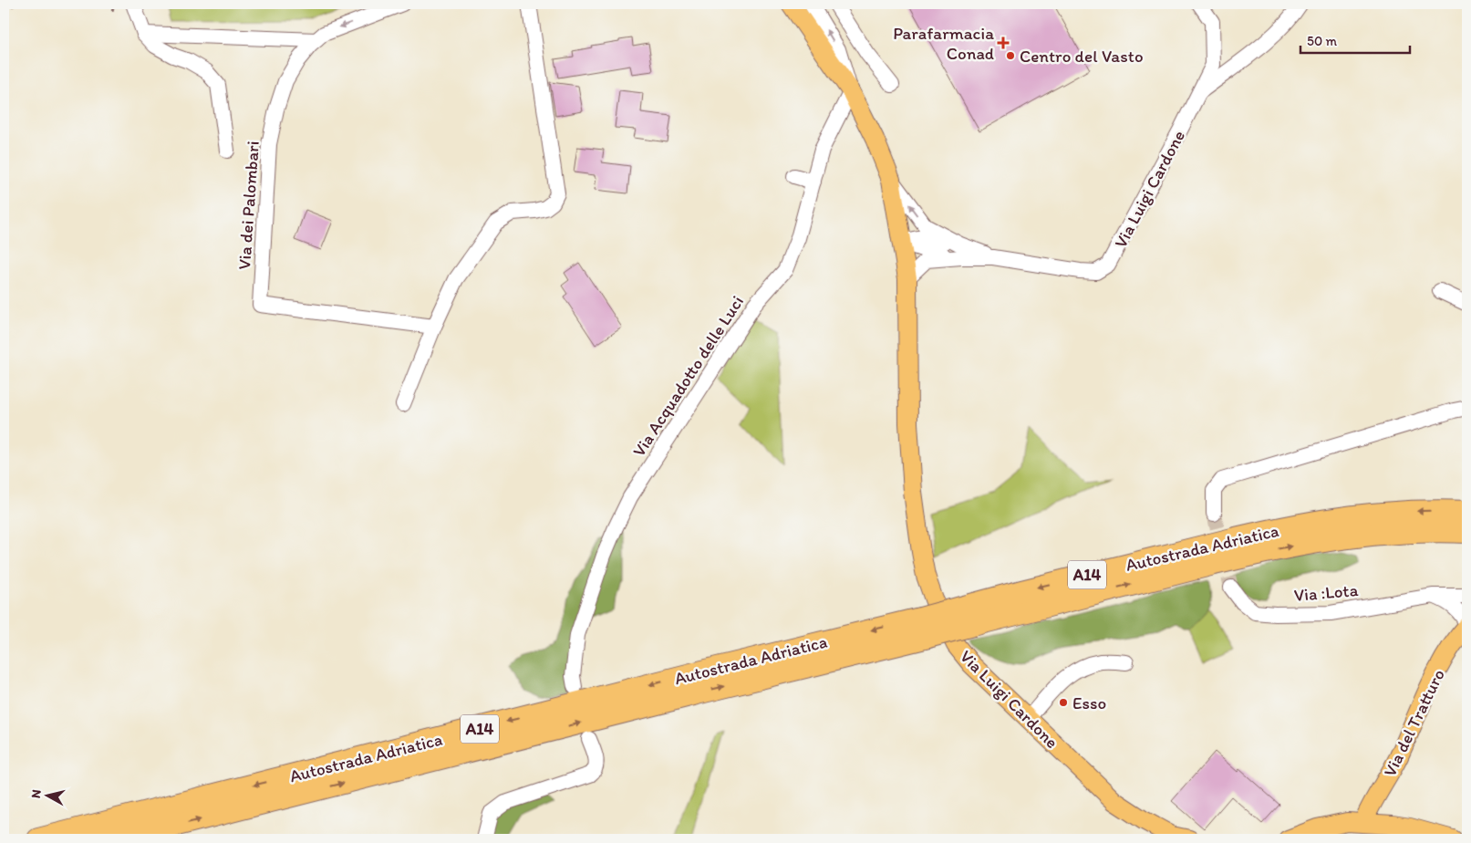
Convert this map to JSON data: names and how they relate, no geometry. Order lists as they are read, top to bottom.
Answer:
{
  "streets": {
    "highway": ["Autostrada Adriatica", "A14"],
    "main road": ["Via Luigi Cardone", "Via del Tratturo"],
    "street": ["Via dei Palombari", "Via Acquadotto delle Luci", "Via :Lota"]
  },
  "crossings": [
    ["Via Luigi Cardone", "Via Acquadotto delle Luci"]
  ],
  "places": {
    "health": ["Parafarmacia Conad"],
    "other": ["Centro del Vasto", "Esso"]
  },
  "scale_bar": "50 m",
  "north": "left"
}
